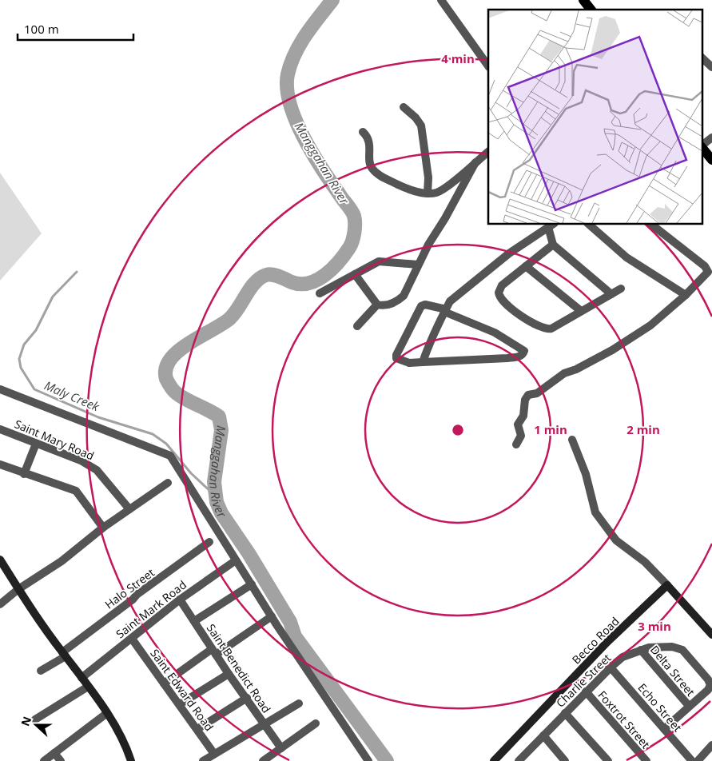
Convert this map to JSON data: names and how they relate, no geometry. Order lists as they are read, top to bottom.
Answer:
{
  "streets": {
    "street": [
      "Saint Mary Road",
      "Halo Street",
      "Saint Mark Road",
      "Becco Road",
      "Saint Benedict Road",
      "Delta Street",
      "Charlie Street",
      "Saint Edward Road",
      "Echo Street",
      "Foxtrot Street"
    ]
  },
  "crossings": [
    ["Saint Mark Road", "Saint Benedict Road"],
    ["Saint Mark Road", "Saint Edward Road"],
    ["Delta Street", "Charlie Street"],
    ["Charlie Street", "Echo Street"],
    ["Charlie Street", "Foxtrot Street"]
  ],
  "water": ["Manggahan River", "Maly Creek"],
  "scale_bar": "100 m",
  "north": "left",
  "rings": [
    "4 min",
    "1 min",
    "2 min",
    "3 min"
  ]
}
